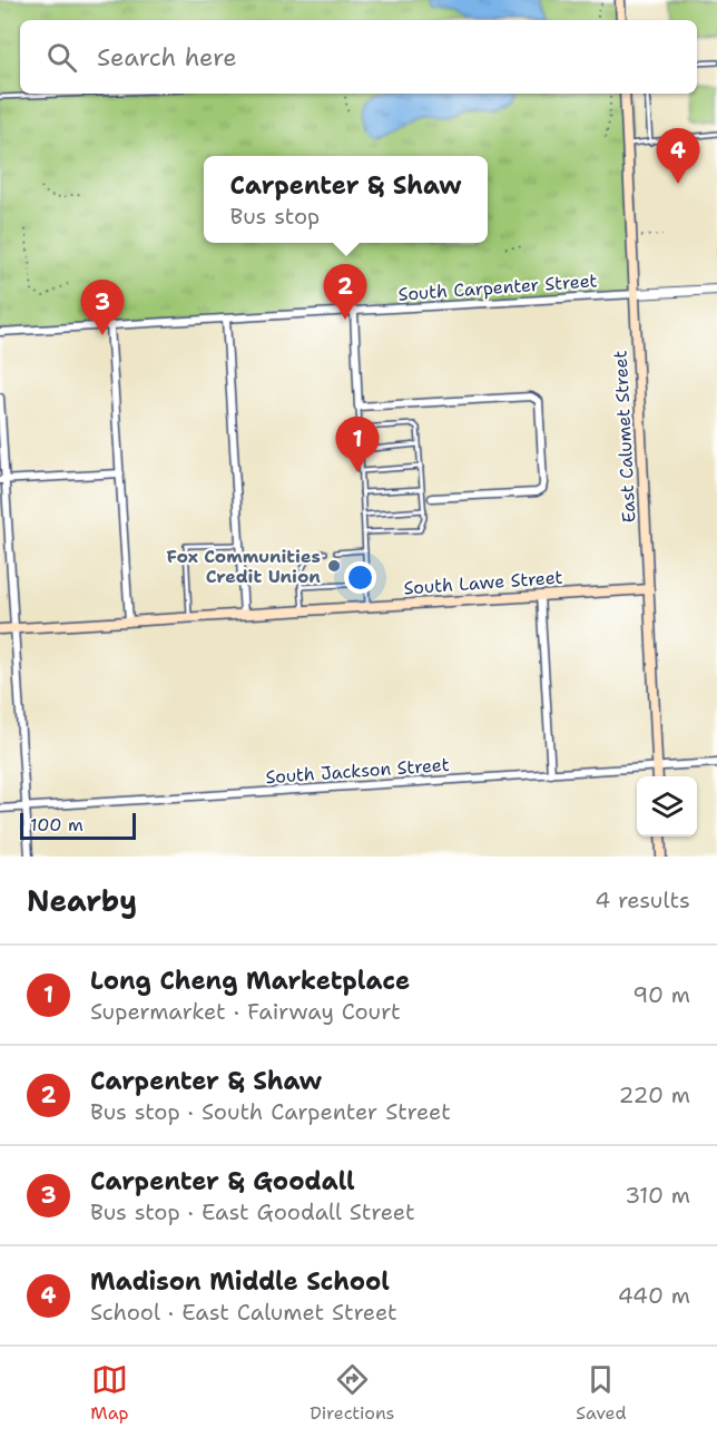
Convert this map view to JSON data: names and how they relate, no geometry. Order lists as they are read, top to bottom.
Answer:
{
  "streets": {
    "main road": ["East Calumet Street", "South Lawe Street"],
    "street": ["South Carpenter Street", "South Jackson Street"]
  },
  "crossings": [
    ["South Carpenter Street", "East Calumet Street"],
    ["East Calumet Street", "South Lawe Street"],
    ["East Calumet Street", "South Jackson Street"]
  ],
  "places": ["Fox Communities Credit Union"],
  "scale_bar": "100 m",
  "page": {
    "search": "Search here",
    "pins": [
      "4",
      "2",
      "3",
      "1"
    ],
    "popup": ["Carpenter & Shaw", "Bus stop"],
    "scale": "100 m",
    "heading": ["Nearby", "4 results"],
    "list": [
      {
        "mark": "1",
        "name": "Long Cheng Marketplace",
        "note": "Supermarket · Fairway Court",
        "value": "90 m"
      },
      {
        "mark": "2",
        "name": "Carpenter & Shaw",
        "note": "Bus stop · South Carpenter Street",
        "value": "220 m"
      },
      {
        "mark": "3",
        "name": "Carpenter & Goodall",
        "note": "Bus stop · East Goodall Street",
        "value": "310 m"
      },
      {
        "mark": "4",
        "name": "Madison Middle School",
        "note": "School · East Calumet Street",
        "value": "440 m"
      }
    ],
    "nav": ["Map", "Directions", "Saved"]
  }
}
